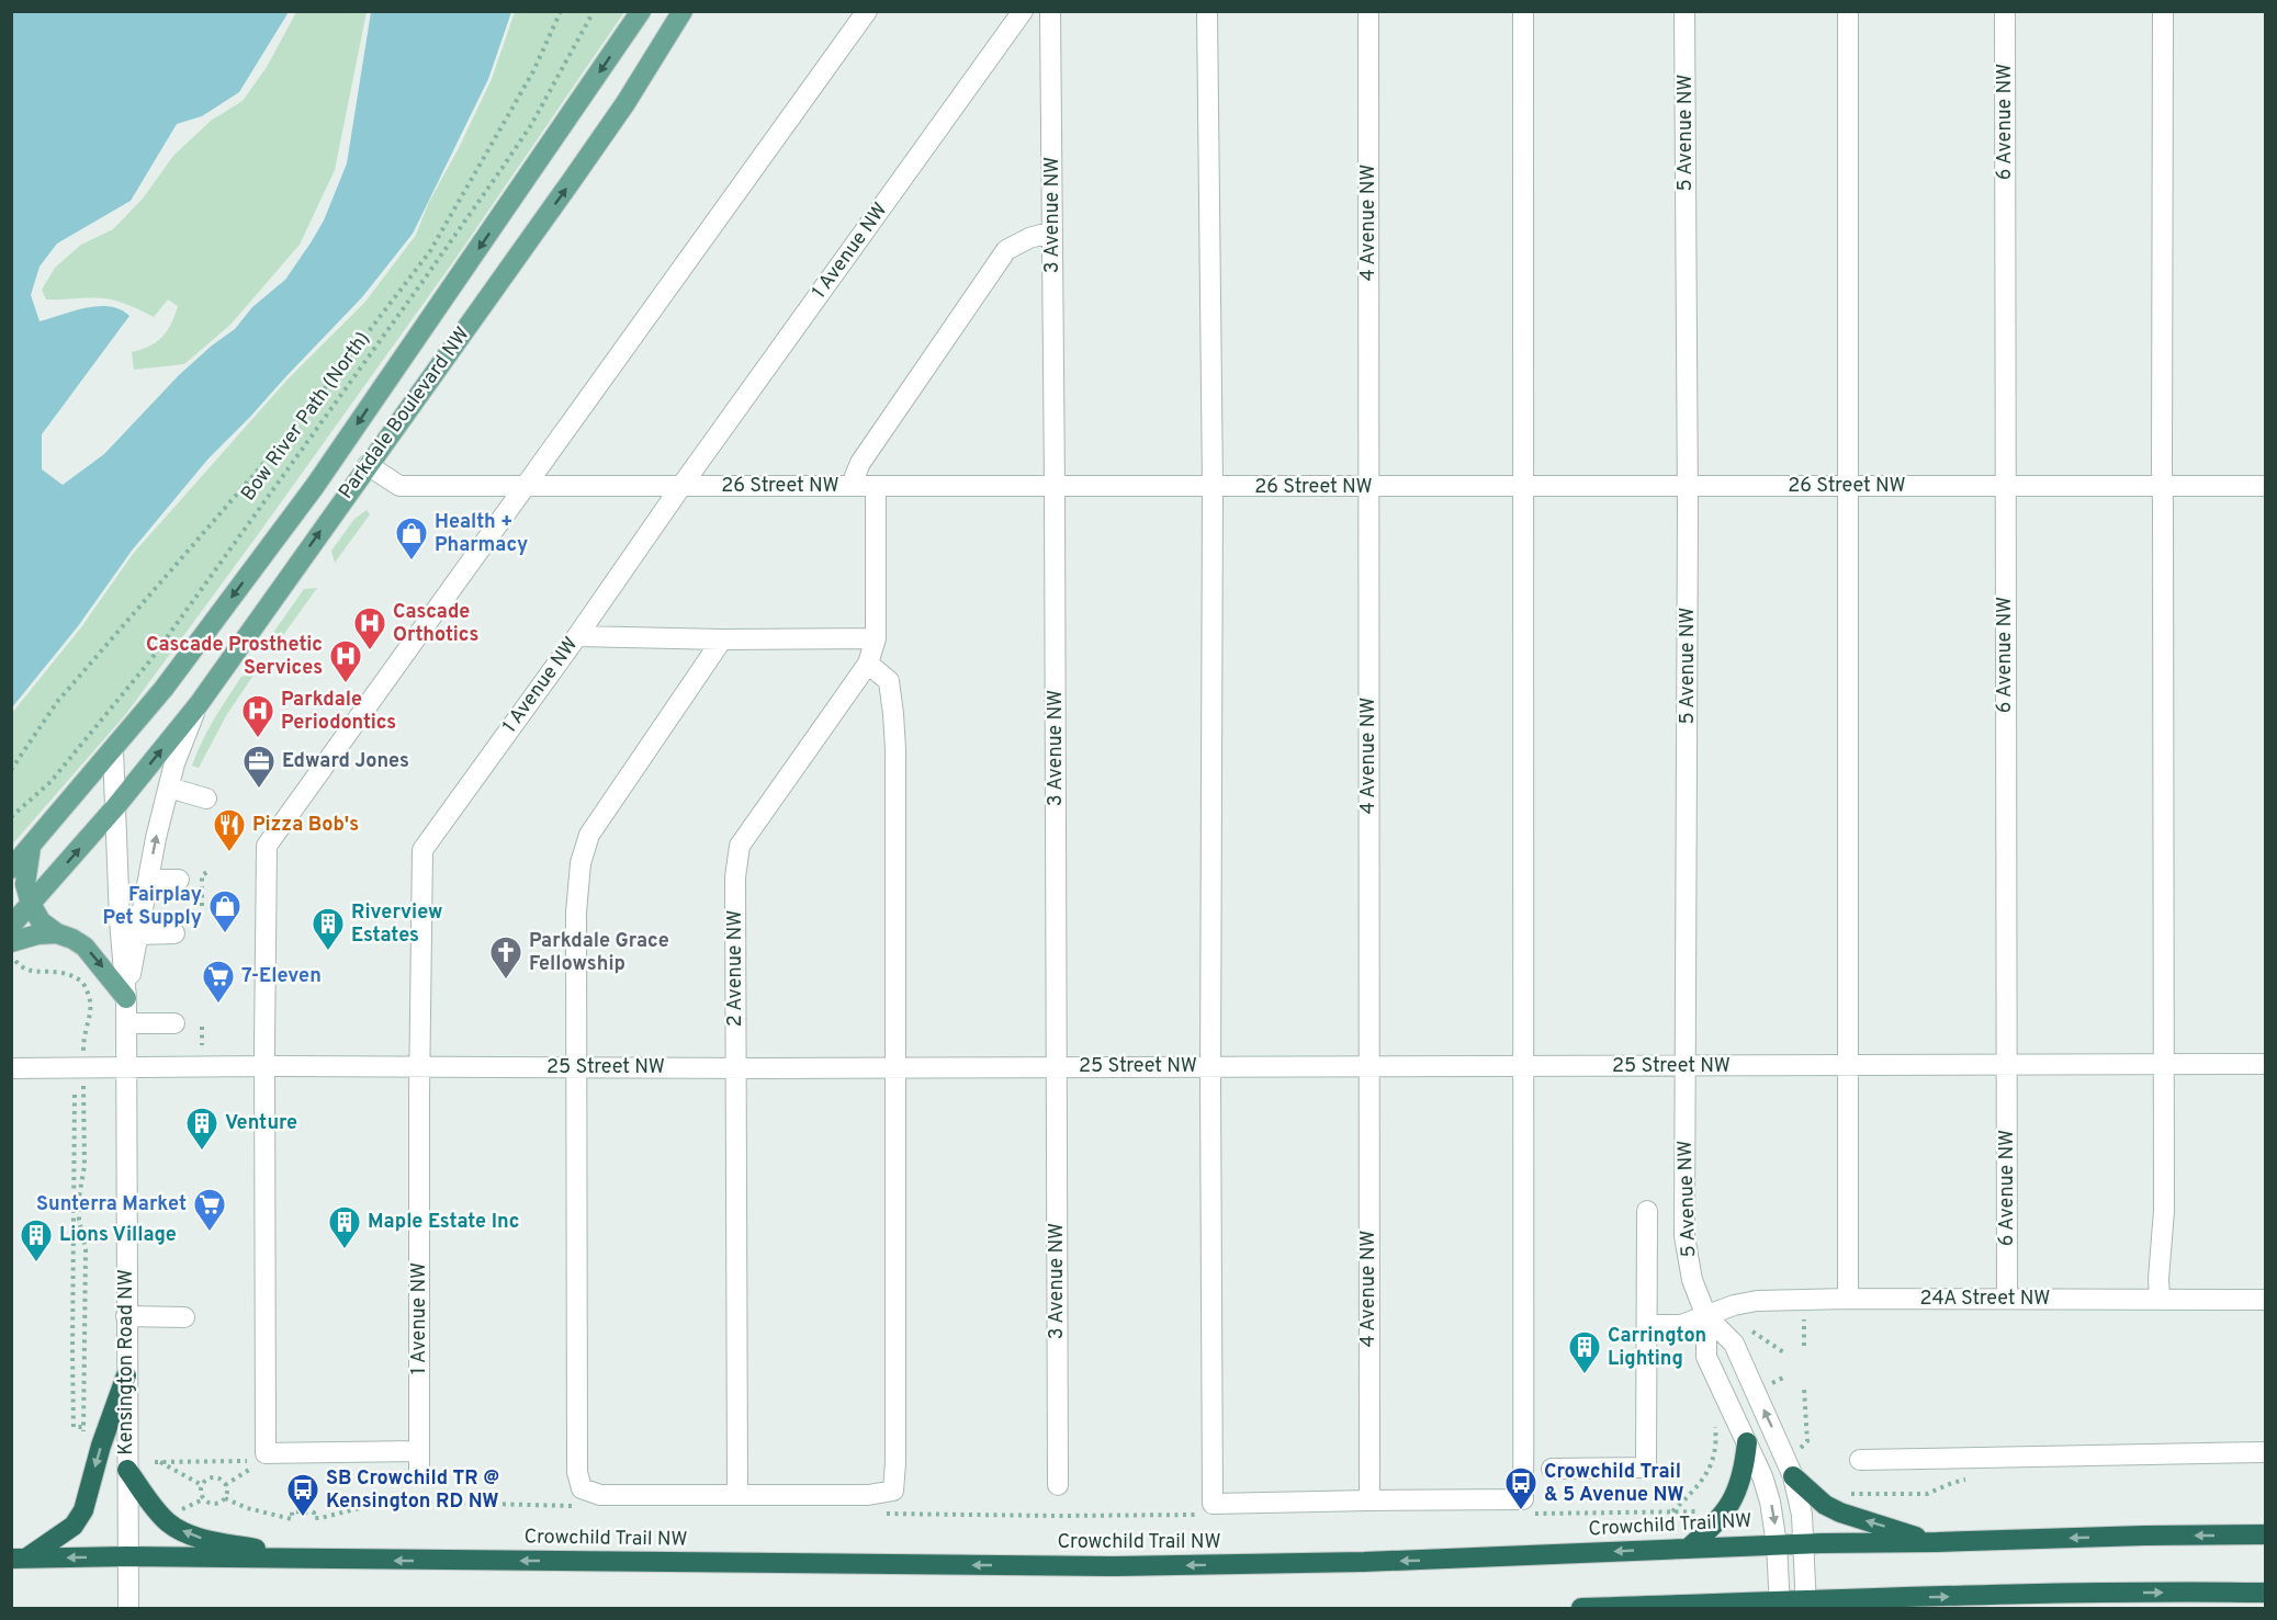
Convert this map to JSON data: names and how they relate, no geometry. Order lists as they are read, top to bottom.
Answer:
{
  "streets": {
    "highway": ["Crowchild Trail NW"],
    "main road": ["Parkdale Boulevard NW"],
    "street": [
      "6 Avenue NW",
      "5 Avenue NW",
      "3 Avenue NW",
      "4 Avenue NW",
      "1 Avenue NW",
      "26 Street NW",
      "2 Avenue NW",
      "25 Street NW",
      "24A Street NW",
      "Kensington Road NW"
    ],
    "path": ["Bow River Path (North)"]
  },
  "crossings": [
    ["6 Avenue NW", "26 Street NW"],
    ["6 Avenue NW", "25 Street NW"],
    ["6 Avenue NW", "24A Street NW"],
    ["5 Avenue NW", "26 Street NW"],
    ["5 Avenue NW", "25 Street NW"],
    ["5 Avenue NW", "24A Street NW"],
    ["5 Avenue NW", "Crowchild Trail NW"],
    ["3 Avenue NW", "26 Street NW"],
    ["3 Avenue NW", "25 Street NW"],
    ["4 Avenue NW", "26 Street NW"],
    ["4 Avenue NW", "25 Street NW"],
    ["1 Avenue NW", "26 Street NW"],
    ["1 Avenue NW", "25 Street NW"],
    ["Parkdale Boulevard NW", "26 Street NW"],
    ["Parkdale Boulevard NW", "Kensington Road NW"],
    ["26 Street NW", "2 Avenue NW"],
    ["2 Avenue NW", "25 Street NW"],
    ["25 Street NW", "Kensington Road NW"],
    ["Kensington Road NW", "Crowchild Trail NW"]
  ],
  "one_way": ["Crowchild Trail NW"],
  "places": {
    "shop": ["Health + Pharmacy", "Fairplay Pet Supply"],
    "hospital": ["Cascade Orthotics", "Cascade Prosthetic Services", "Parkdale Periodontics"],
    "office": ["Edward Jones"],
    "restaurant": ["Pizza Bob's"],
    "building": [
      "Riverview Estates",
      "Venture",
      "Maple Estate Inc",
      "Lions Village",
      "Carrington Lighting"
    ],
    "church": ["Parkdale Grace Fellowship"],
    "supermarket": ["7-Eleven", "Sunterra Market"],
    "bus stop": ["Crowchild Trail & 5 Avenue NW", "SB Crowchild TR @ Kensington RD NW"]
  }
}
